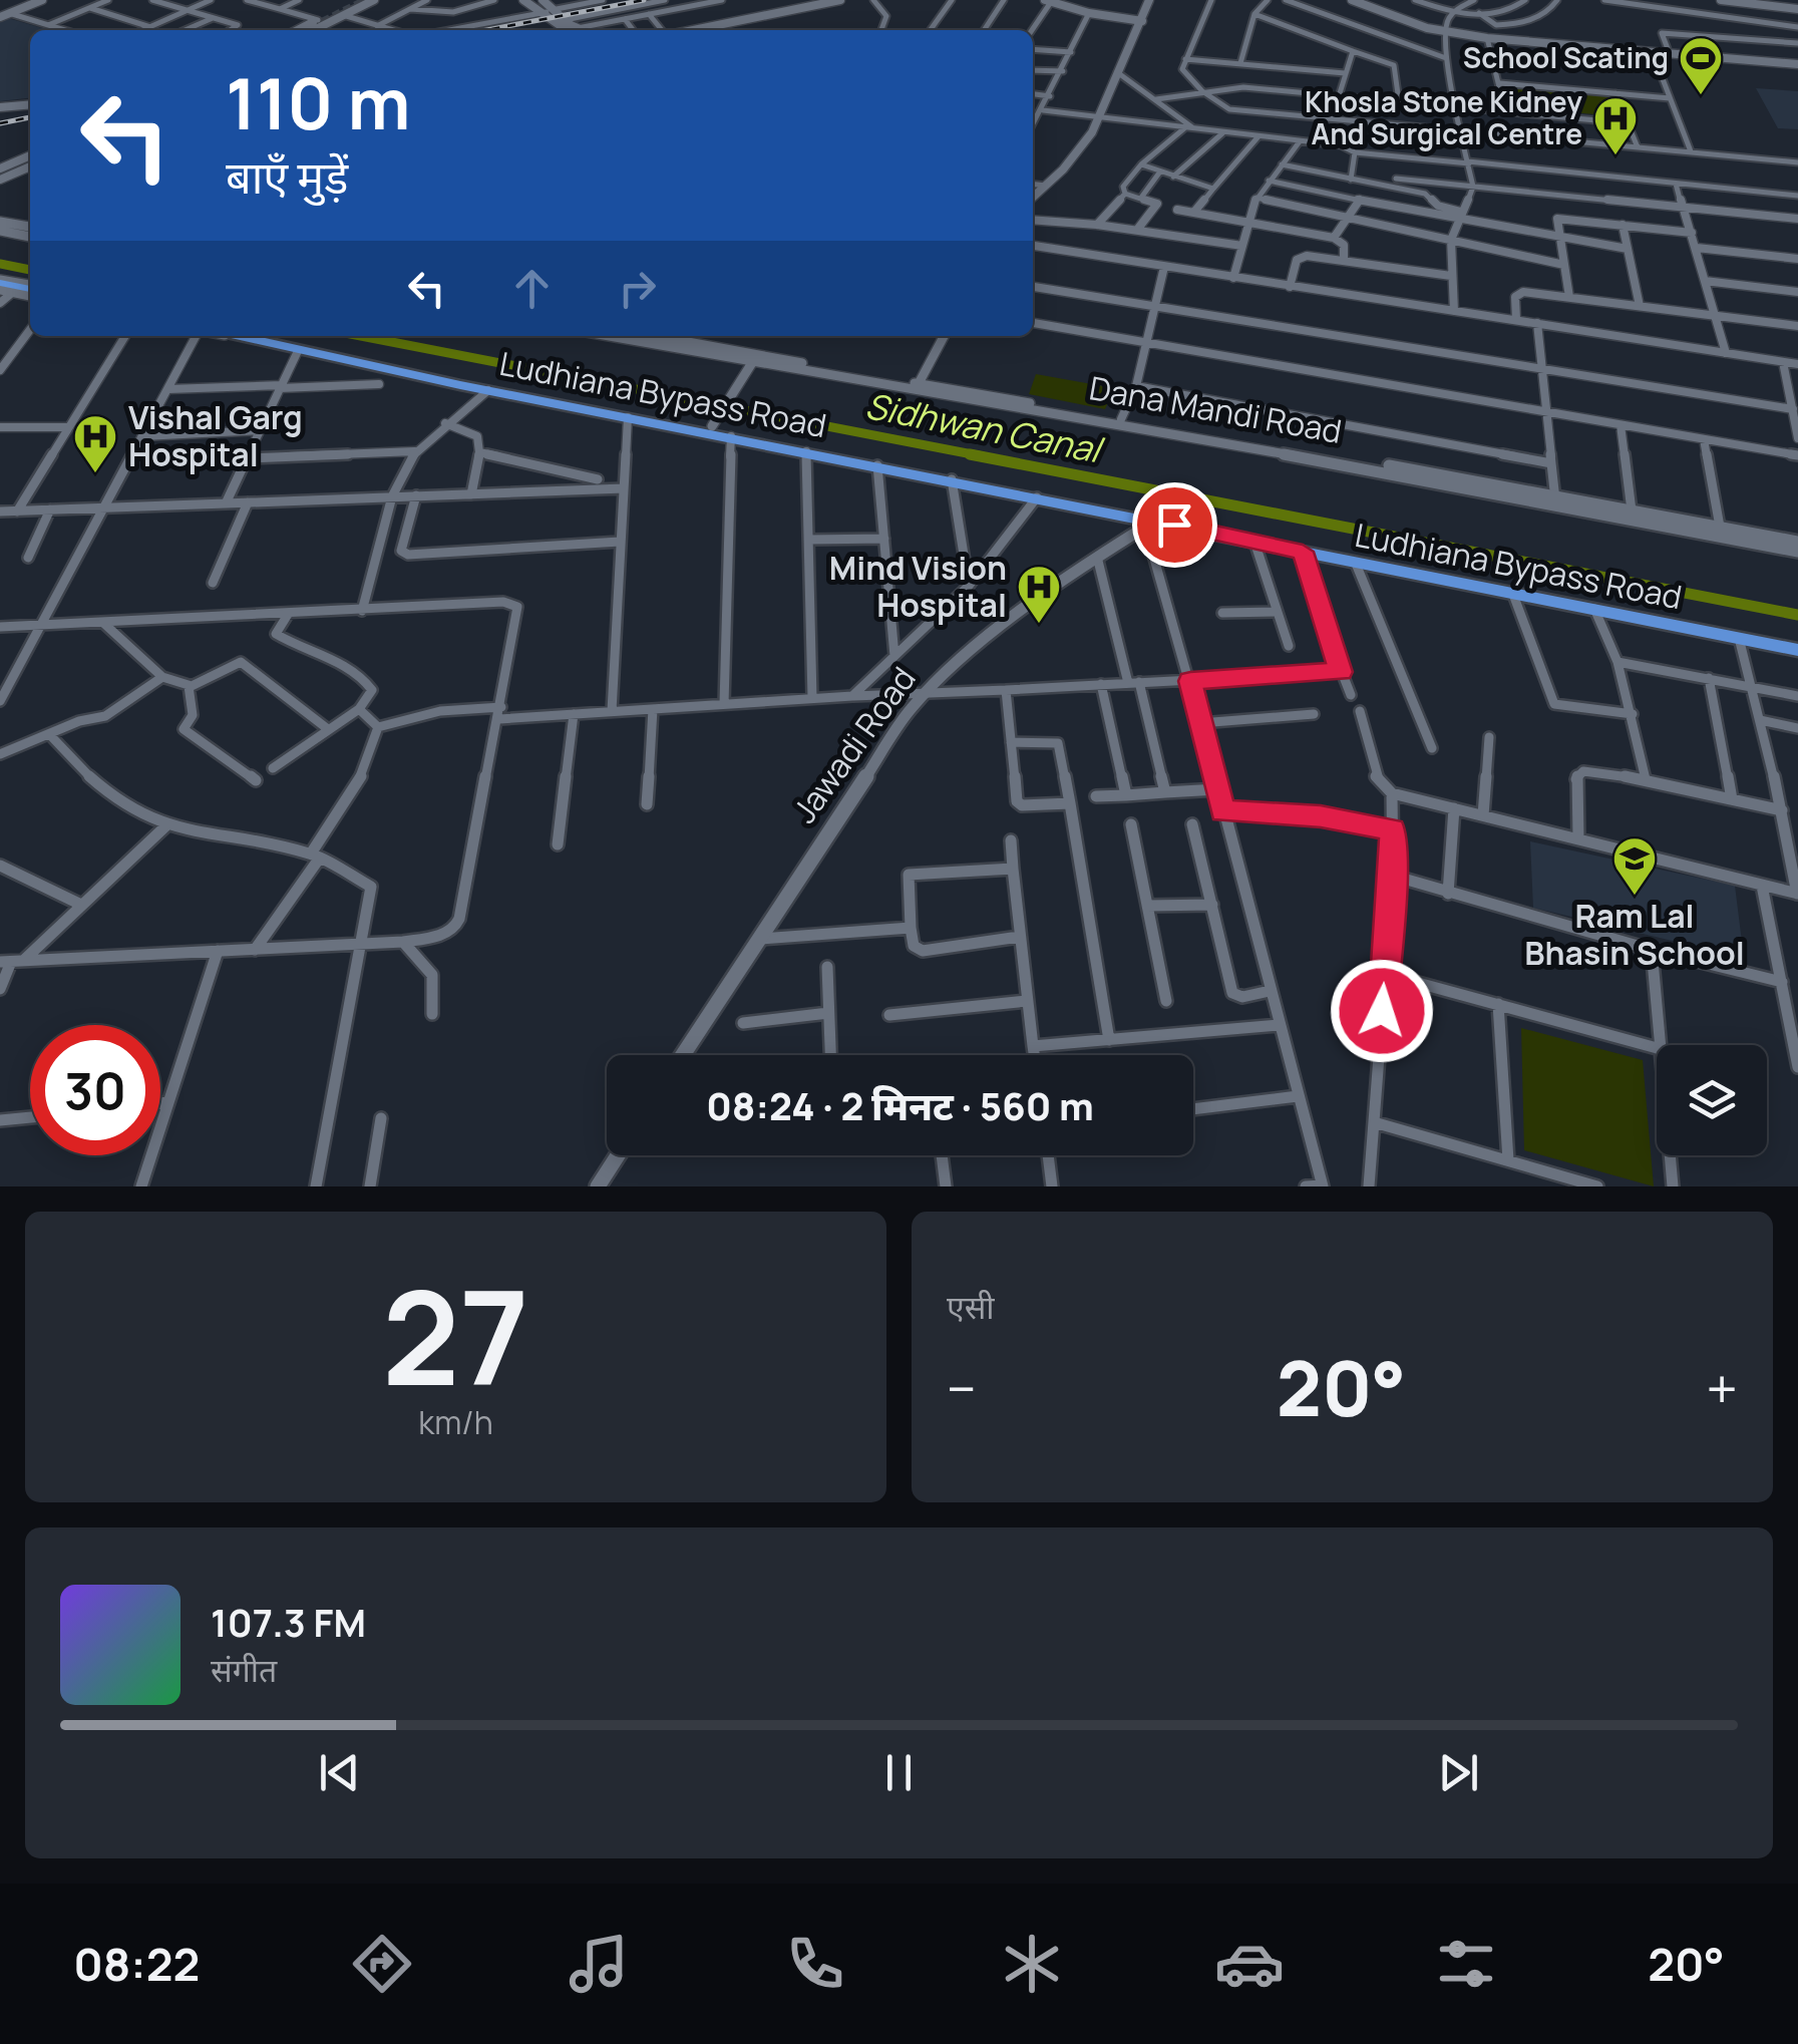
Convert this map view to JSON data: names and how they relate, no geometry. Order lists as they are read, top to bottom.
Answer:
{
  "streets": {
    "highway": ["Ludhiana Bypass Road"],
    "street": ["Dana Mandi Road", "Jawadi Road"]
  },
  "crossings": [
    ["Ludhiana Bypass Road", "Jawadi Road"]
  ],
  "water": ["Sidhwan Canal"],
  "places": {
    "sports": ["School Scating"],
    "hospital": ["Khosla Stone Kidney And Surgical Centre", "Vishal Garg Hospital", "Mind Vision Hospital"],
    "school or university": ["Ram Lal Bhasin School"]
  },
  "page": {
    "turn": ["110 m", "बाएँ मुड़ें"],
    "limit": "30",
    "trip": "08:24 · 2 मिनट · 560 m",
    "tile": [
      ["27", "km/h"],
      "एसी"
    ],
    "heat": ["−", "20°", "+"],
    "song": ["107.3 FM", "संगीत"],
    "tabs": ["08:22", "20°"]
  }
}
